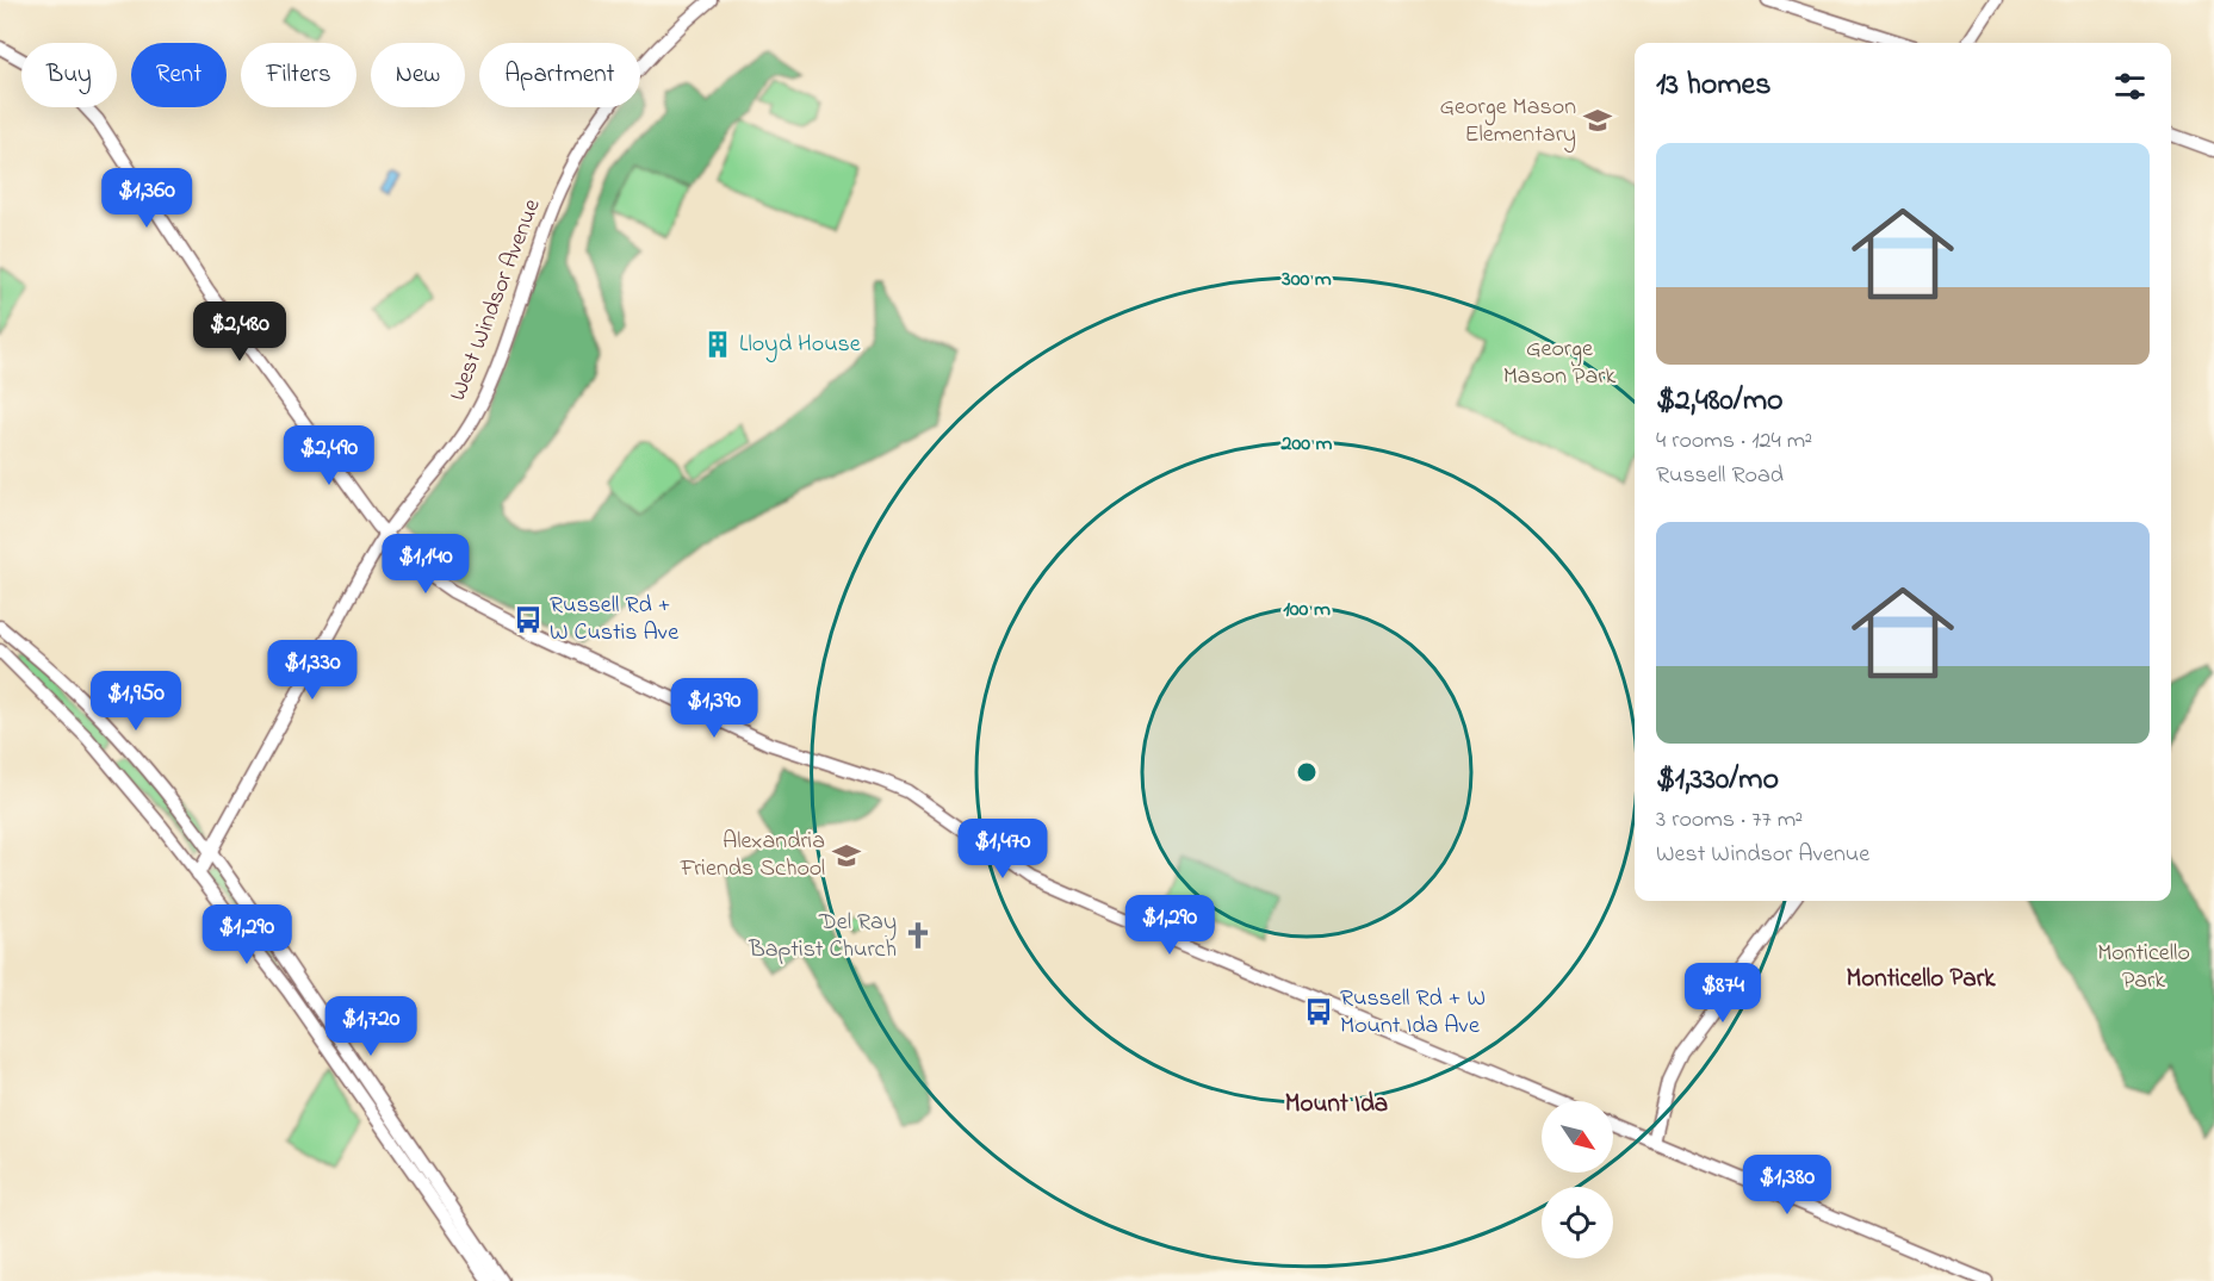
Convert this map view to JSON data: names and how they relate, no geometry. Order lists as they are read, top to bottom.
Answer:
{
  "streets": {
    "street": ["West Windsor Avenue"]
  },
  "districts": ["Monticello Park", "Mount Ida"],
  "parks": ["George Mason Park", "Monticello Park"],
  "places": {
    "school or university": ["George Mason Elementary", "Alexandria Friends School"],
    "building": ["Lloyd House"],
    "bus stop": ["Russell Rd + W Custis Ave", "Russell Rd + W Mount Ida Ave"],
    "church": ["Del Ray Baptist Church"]
  },
  "north": "bottom right",
  "page": {
    "chip": [
      "Buy",
      "Rent",
      "Filters",
      "New",
      "Apartment"
    ],
    "heading": "13 homes",
    "list": [
      {
        "name": "$2,480/mo",
        "note": "4 rooms · 124 m² · Russell Road"
      },
      {
        "name": "$1,330/mo",
        "note": "3 rooms · 77 m² · West Windsor Avenue"
      }
    ],
    "price": [
      "$1,360",
      "$2,480",
      "$2,490",
      "$1,140",
      "$1,330",
      "$1,950",
      "$1,390",
      "$1,470",
      "$1,290",
      "$1,290",
      "$874",
      "$1,720",
      "$1,380"
    ]
  },
  "rings": ["300 m", "200 m", "100 m"]
}
